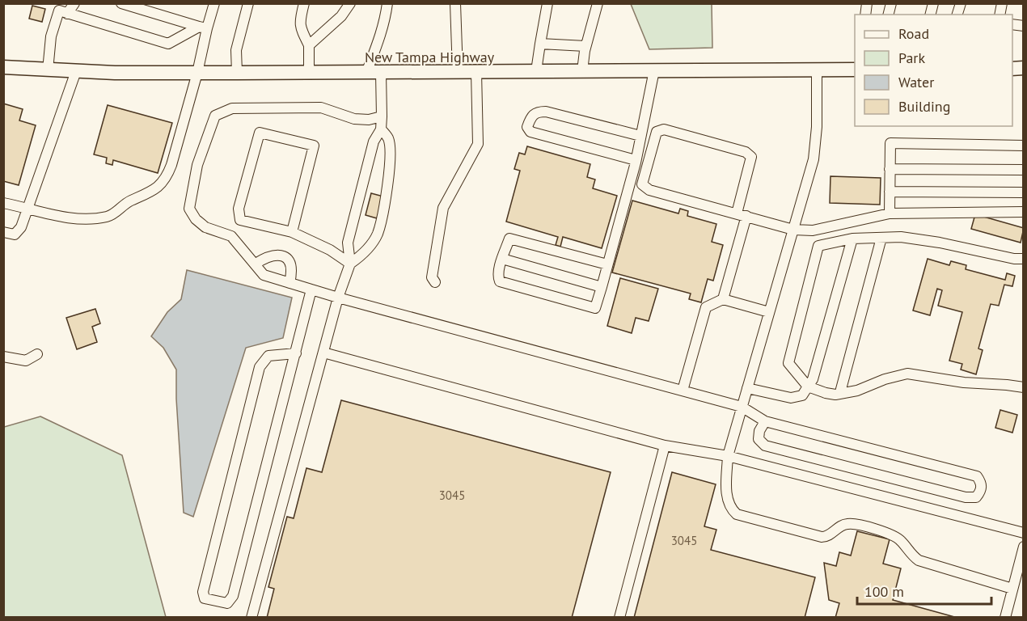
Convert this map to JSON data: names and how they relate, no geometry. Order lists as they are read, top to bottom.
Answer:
{
  "streets": {
    "main road": ["New Tampa Highway"]
  },
  "house_numbers": ["3045", "3045"],
  "legend": [
    "Road",
    "Park",
    "Water",
    "Building"
  ],
  "scale_bar": "100 m"
}
